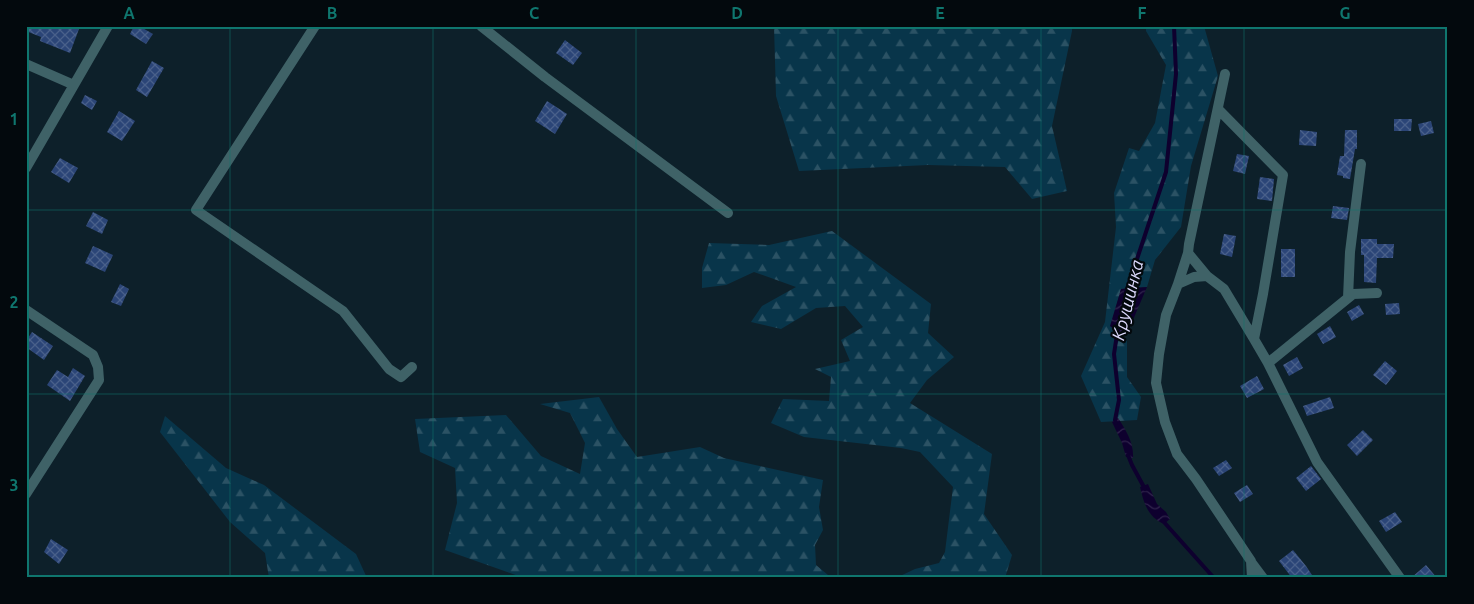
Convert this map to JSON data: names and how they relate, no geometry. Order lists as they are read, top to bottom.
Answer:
{
  "water": ["Крушинка"],
  "grid": {
    "columns": [
      "A",
      "B",
      "C",
      "D",
      "E",
      "F",
      "G"
    ],
    "rows": ["1", "2", "3"]
  }
}
